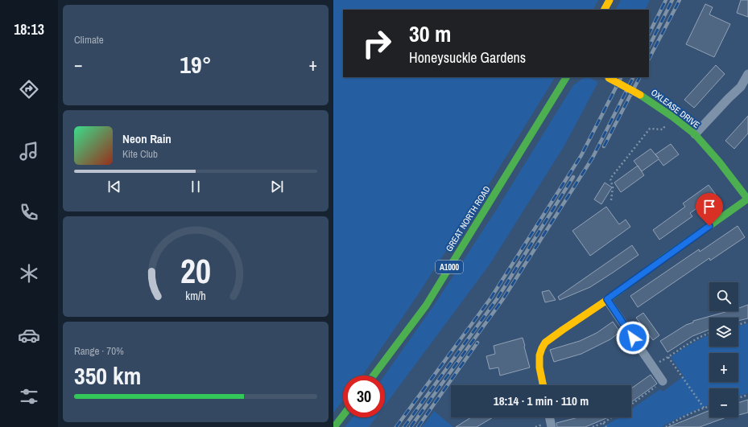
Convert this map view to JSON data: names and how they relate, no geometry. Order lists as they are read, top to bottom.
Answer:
{
  "streets": {
    "street": ["OXLEASE DRIVE", "GREAT NORTH ROAD", "A1000"]
  },
  "page": {
    "tabs": "18:13",
    "tile": [
      "Climate",
      ["Range · 70%", "350 km"]
    ],
    "turn": ["30 m", "Honeysuckle Gardens"],
    "heat": ["−", "19°", "+"],
    "song": ["Neon Rain", "Kite Club"],
    "map_buttons": ["+", "−"],
    "limit": "30",
    "trip": "18:14 · 1 min · 110 m",
    "gauge": ["20", "km/h"]
  }
}
